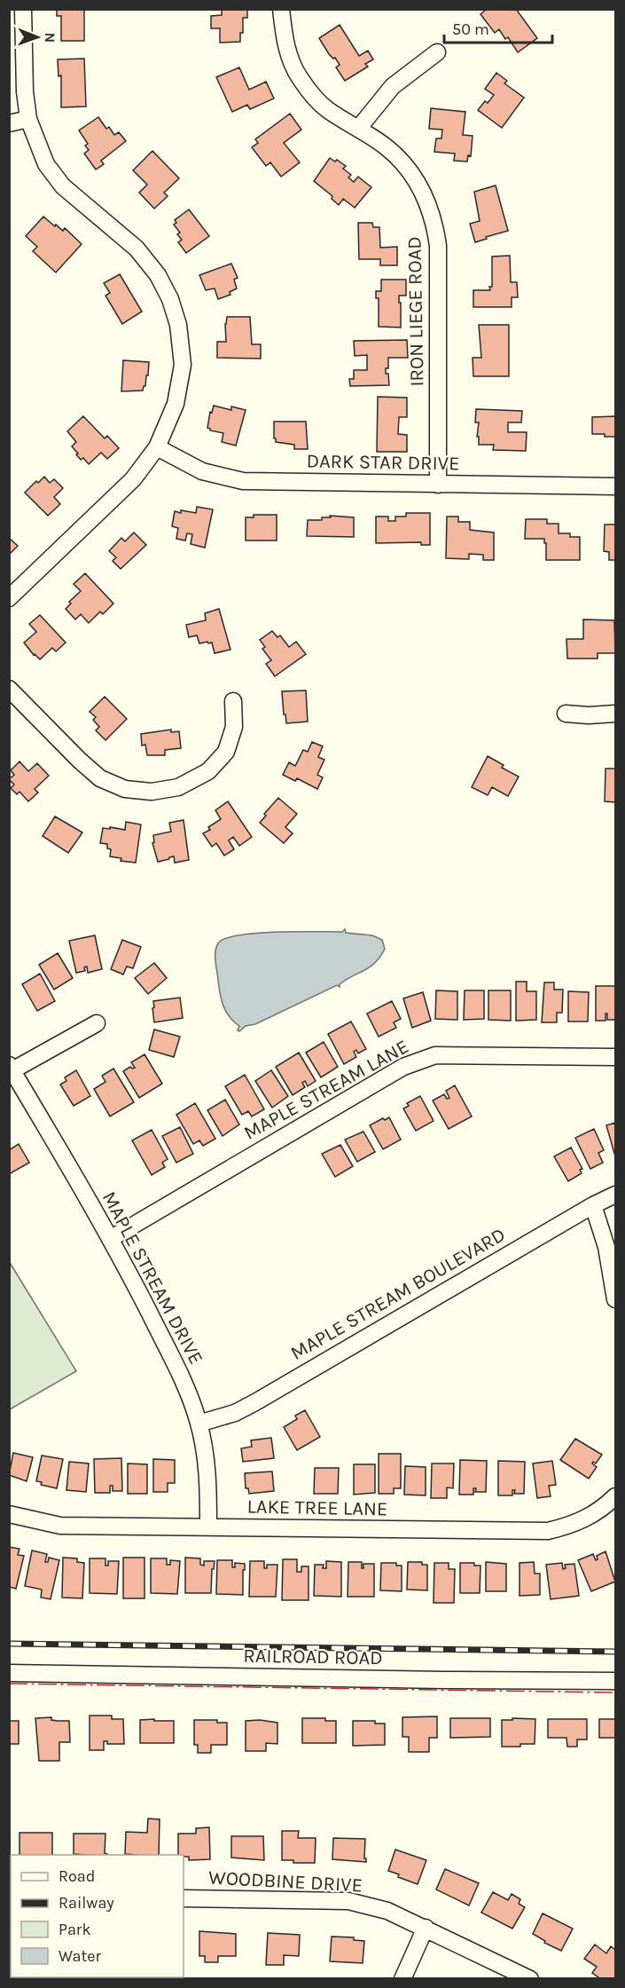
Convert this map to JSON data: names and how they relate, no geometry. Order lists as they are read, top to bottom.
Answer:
{
  "streets": {
    "street": [
      "IRON LIEGE ROAD",
      "DARK STAR DRIVE",
      "MAPLE STREAM LANE",
      "MAPLE STREAM DRIVE",
      "MAPLE STREAM BOULEVARD",
      "LAKE TREE LANE",
      "RAILROAD ROAD",
      "WOODBINE DRIVE"
    ]
  },
  "crossings": [
    ["IRON LIEGE ROAD", "DARK STAR DRIVE"],
    ["MAPLE STREAM LANE", "MAPLE STREAM DRIVE"],
    ["MAPLE STREAM DRIVE", "MAPLE STREAM BOULEVARD"],
    ["MAPLE STREAM DRIVE", "LAKE TREE LANE"]
  ],
  "legend": [
    "Road",
    "Railway",
    "Park",
    "Water"
  ],
  "scale_bar": "50 m",
  "north": "right"
}
